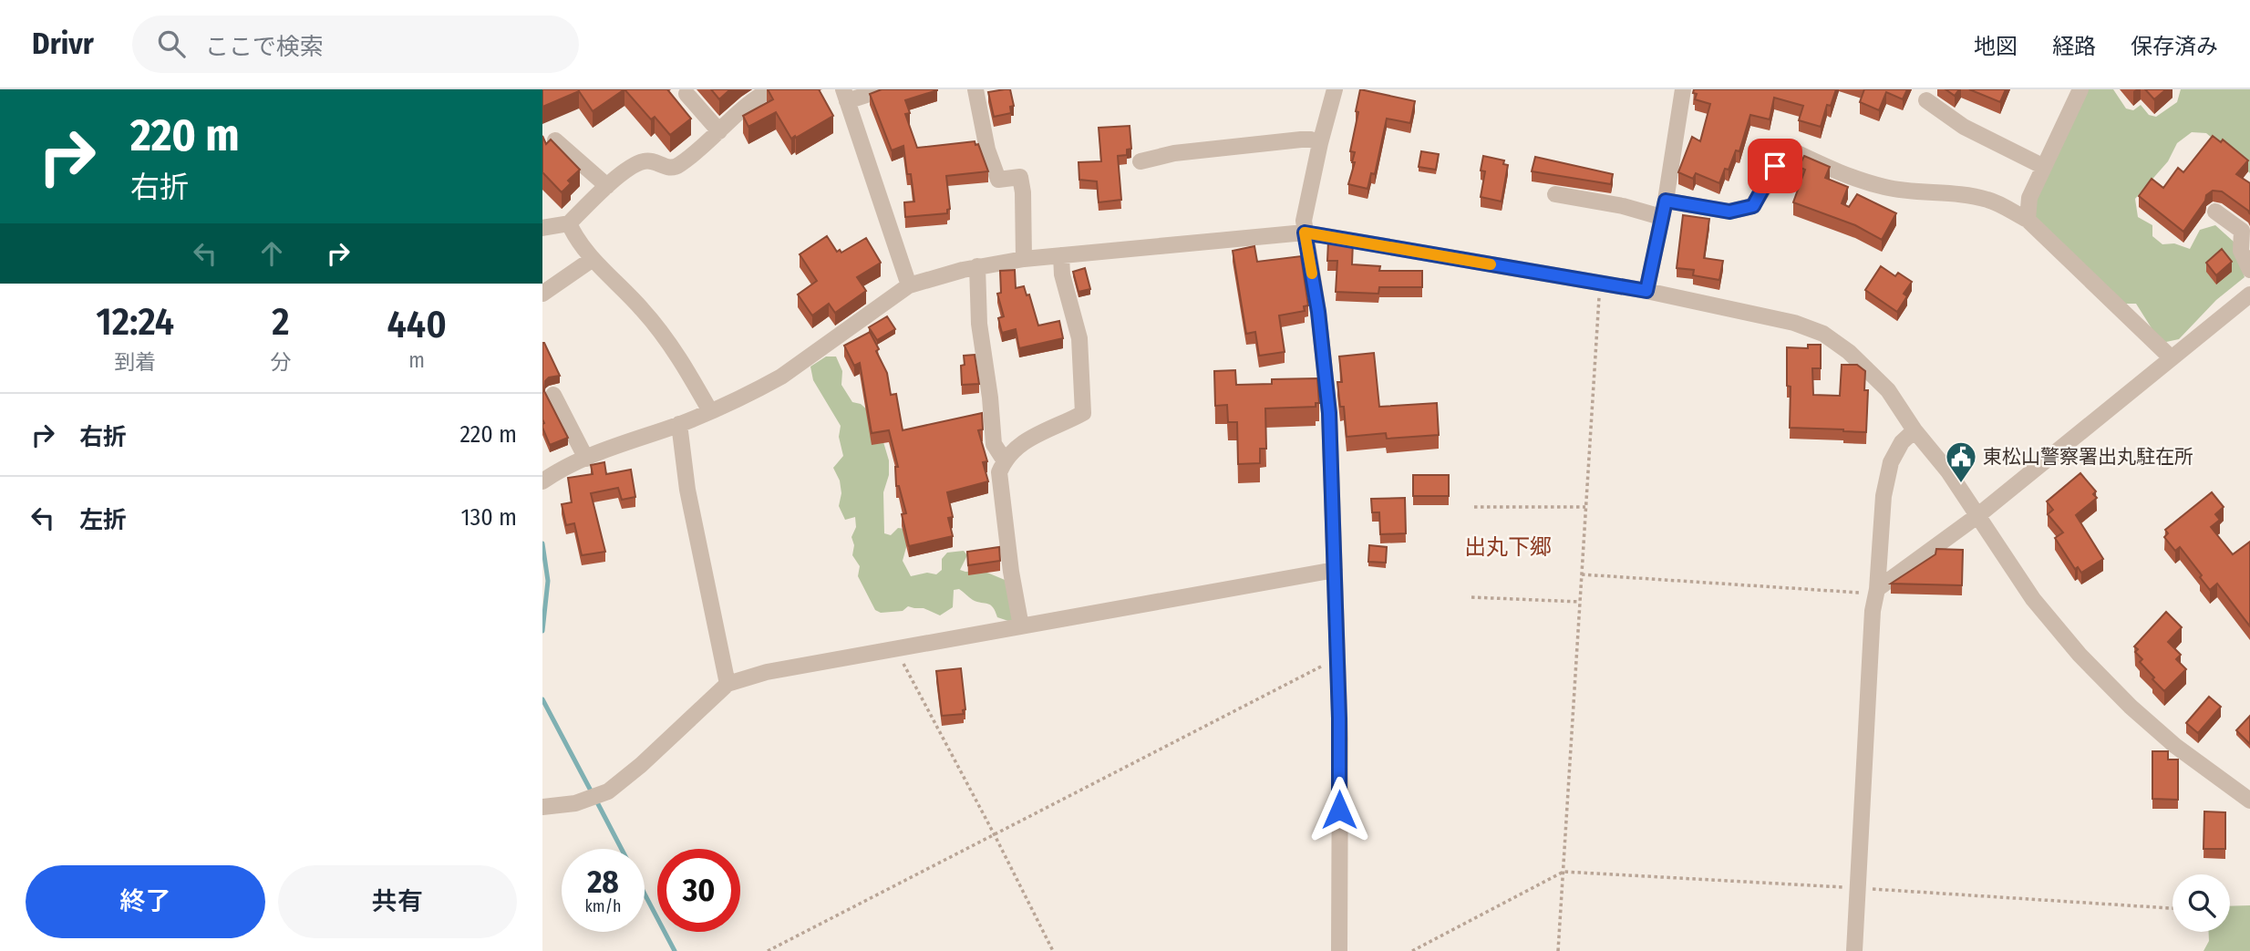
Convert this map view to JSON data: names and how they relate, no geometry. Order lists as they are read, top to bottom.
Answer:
{
  "districts": ["出丸下郷"],
  "places": {
    "public building": ["東松山警察署出丸駐在所"]
  },
  "page": {
    "header": "Drivr",
    "search": "ここで検索",
    "nav": ["地図", "経路", "保存済み"],
    "turn": ["220 m", "右折"],
    "eta": [
      "12:24",
      "到着",
      "2",
      "分",
      "440",
      "m"
    ],
    "list": [
      {
        "name": "右折",
        "value": "220 m"
      },
      {
        "name": "左折",
        "value": "130 m"
      }
    ],
    "speed": "28 km/h",
    "limit": "30",
    "buttons": ["終了", "共有"]
  }
}
